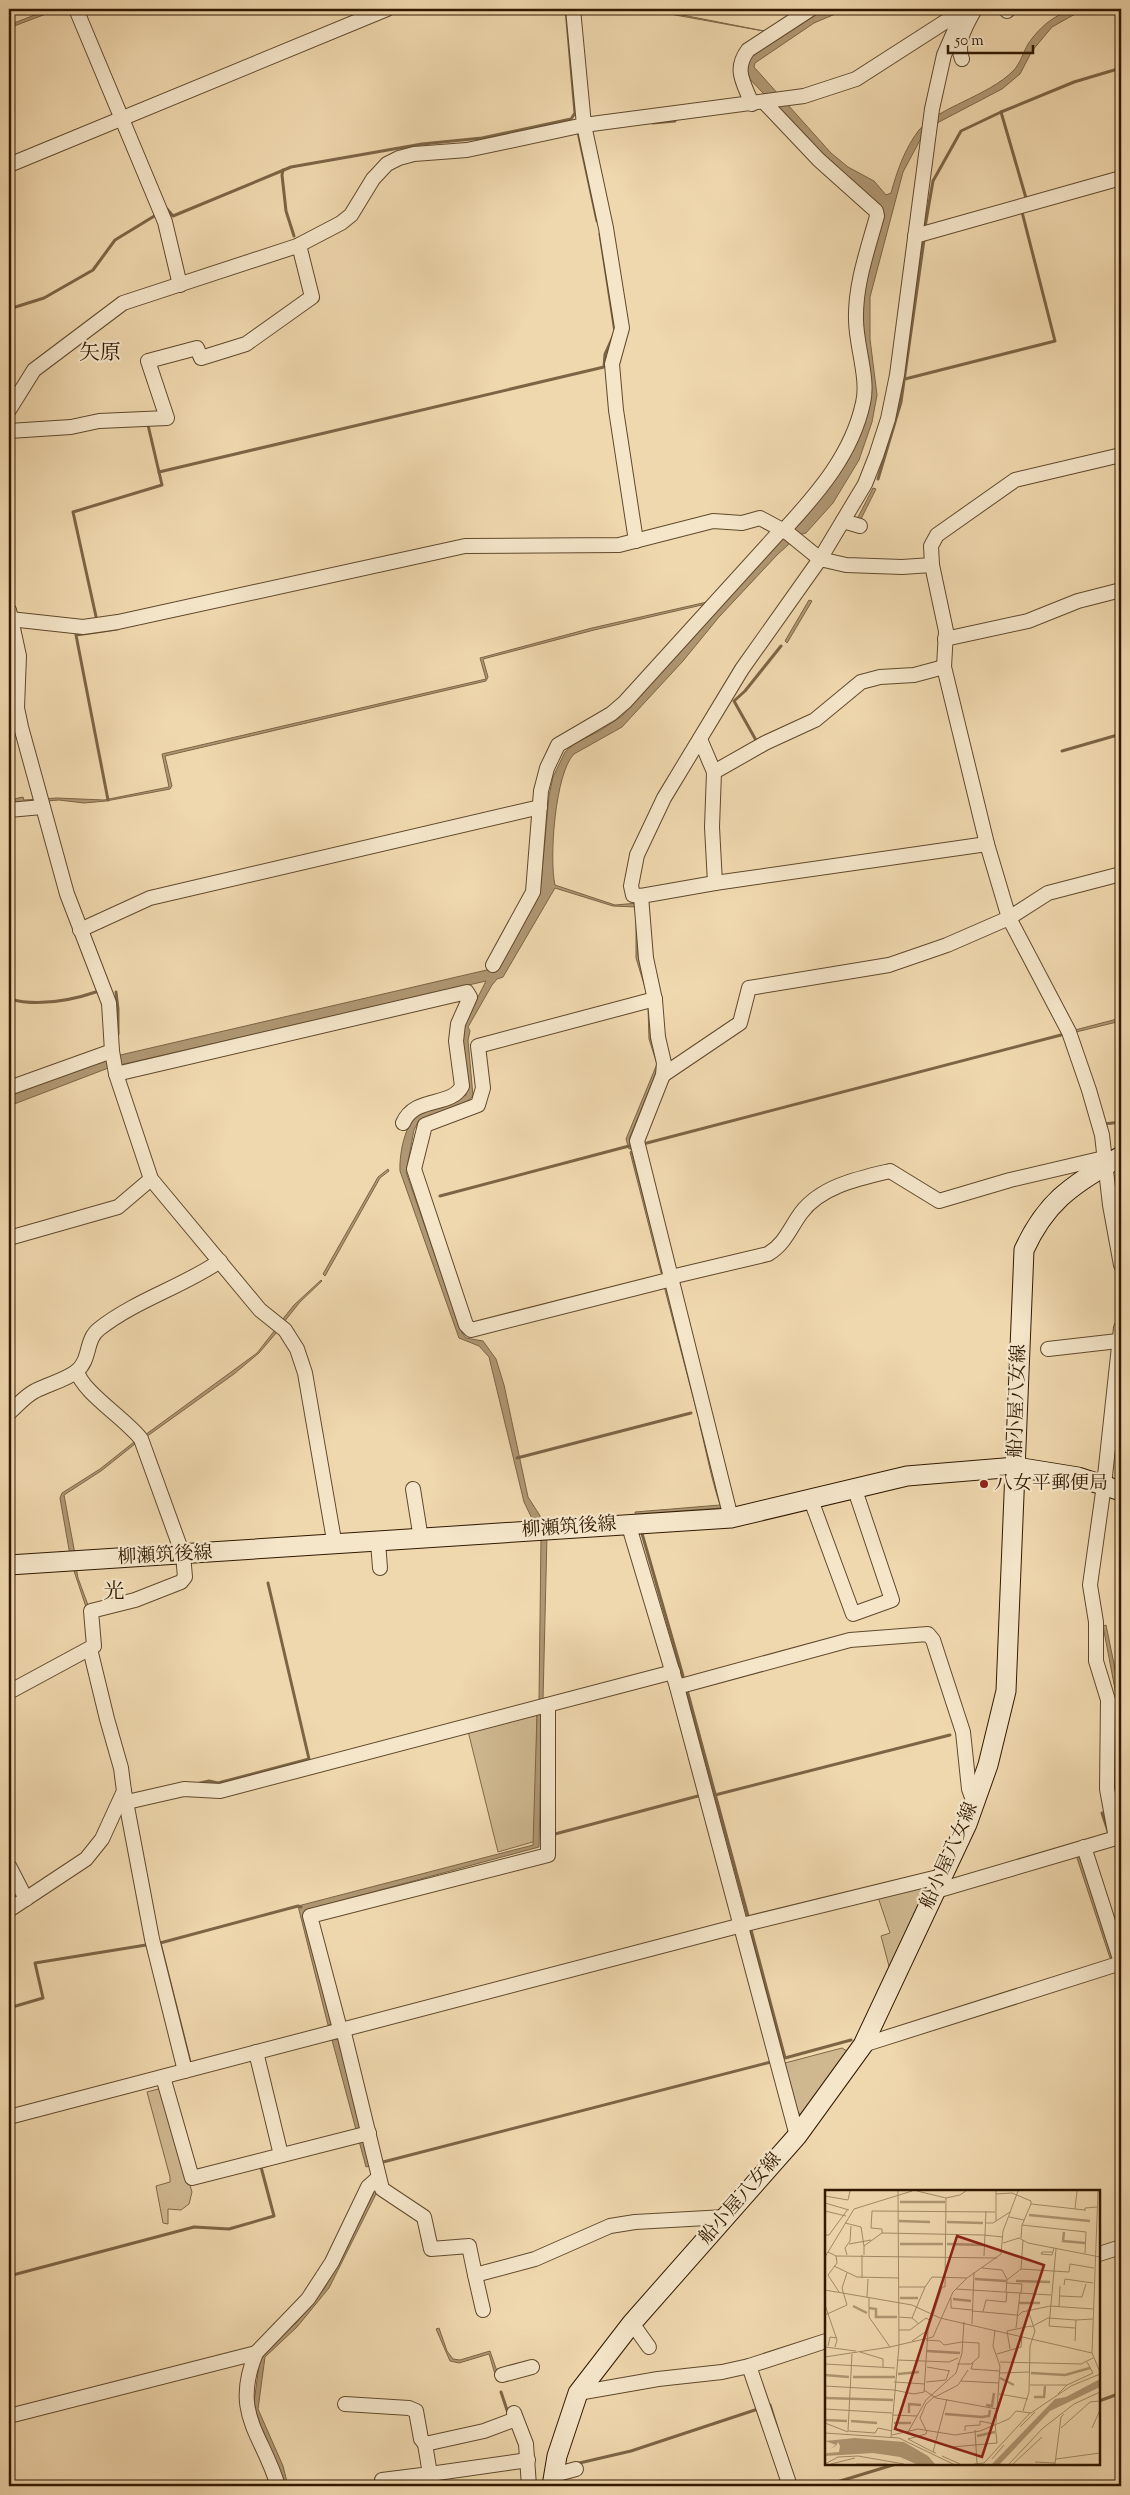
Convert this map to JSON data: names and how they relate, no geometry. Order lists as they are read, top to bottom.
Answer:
{
  "streets": {
    "main road": ["船小屋八女線", "柳瀬筑後線"]
  },
  "crossings": [
    ["船小屋八女線", "柳瀬筑後線"]
  ],
  "districts": ["矢原", "光"],
  "places": ["八女平郵便局"],
  "scale_bar": "50 m"
}
